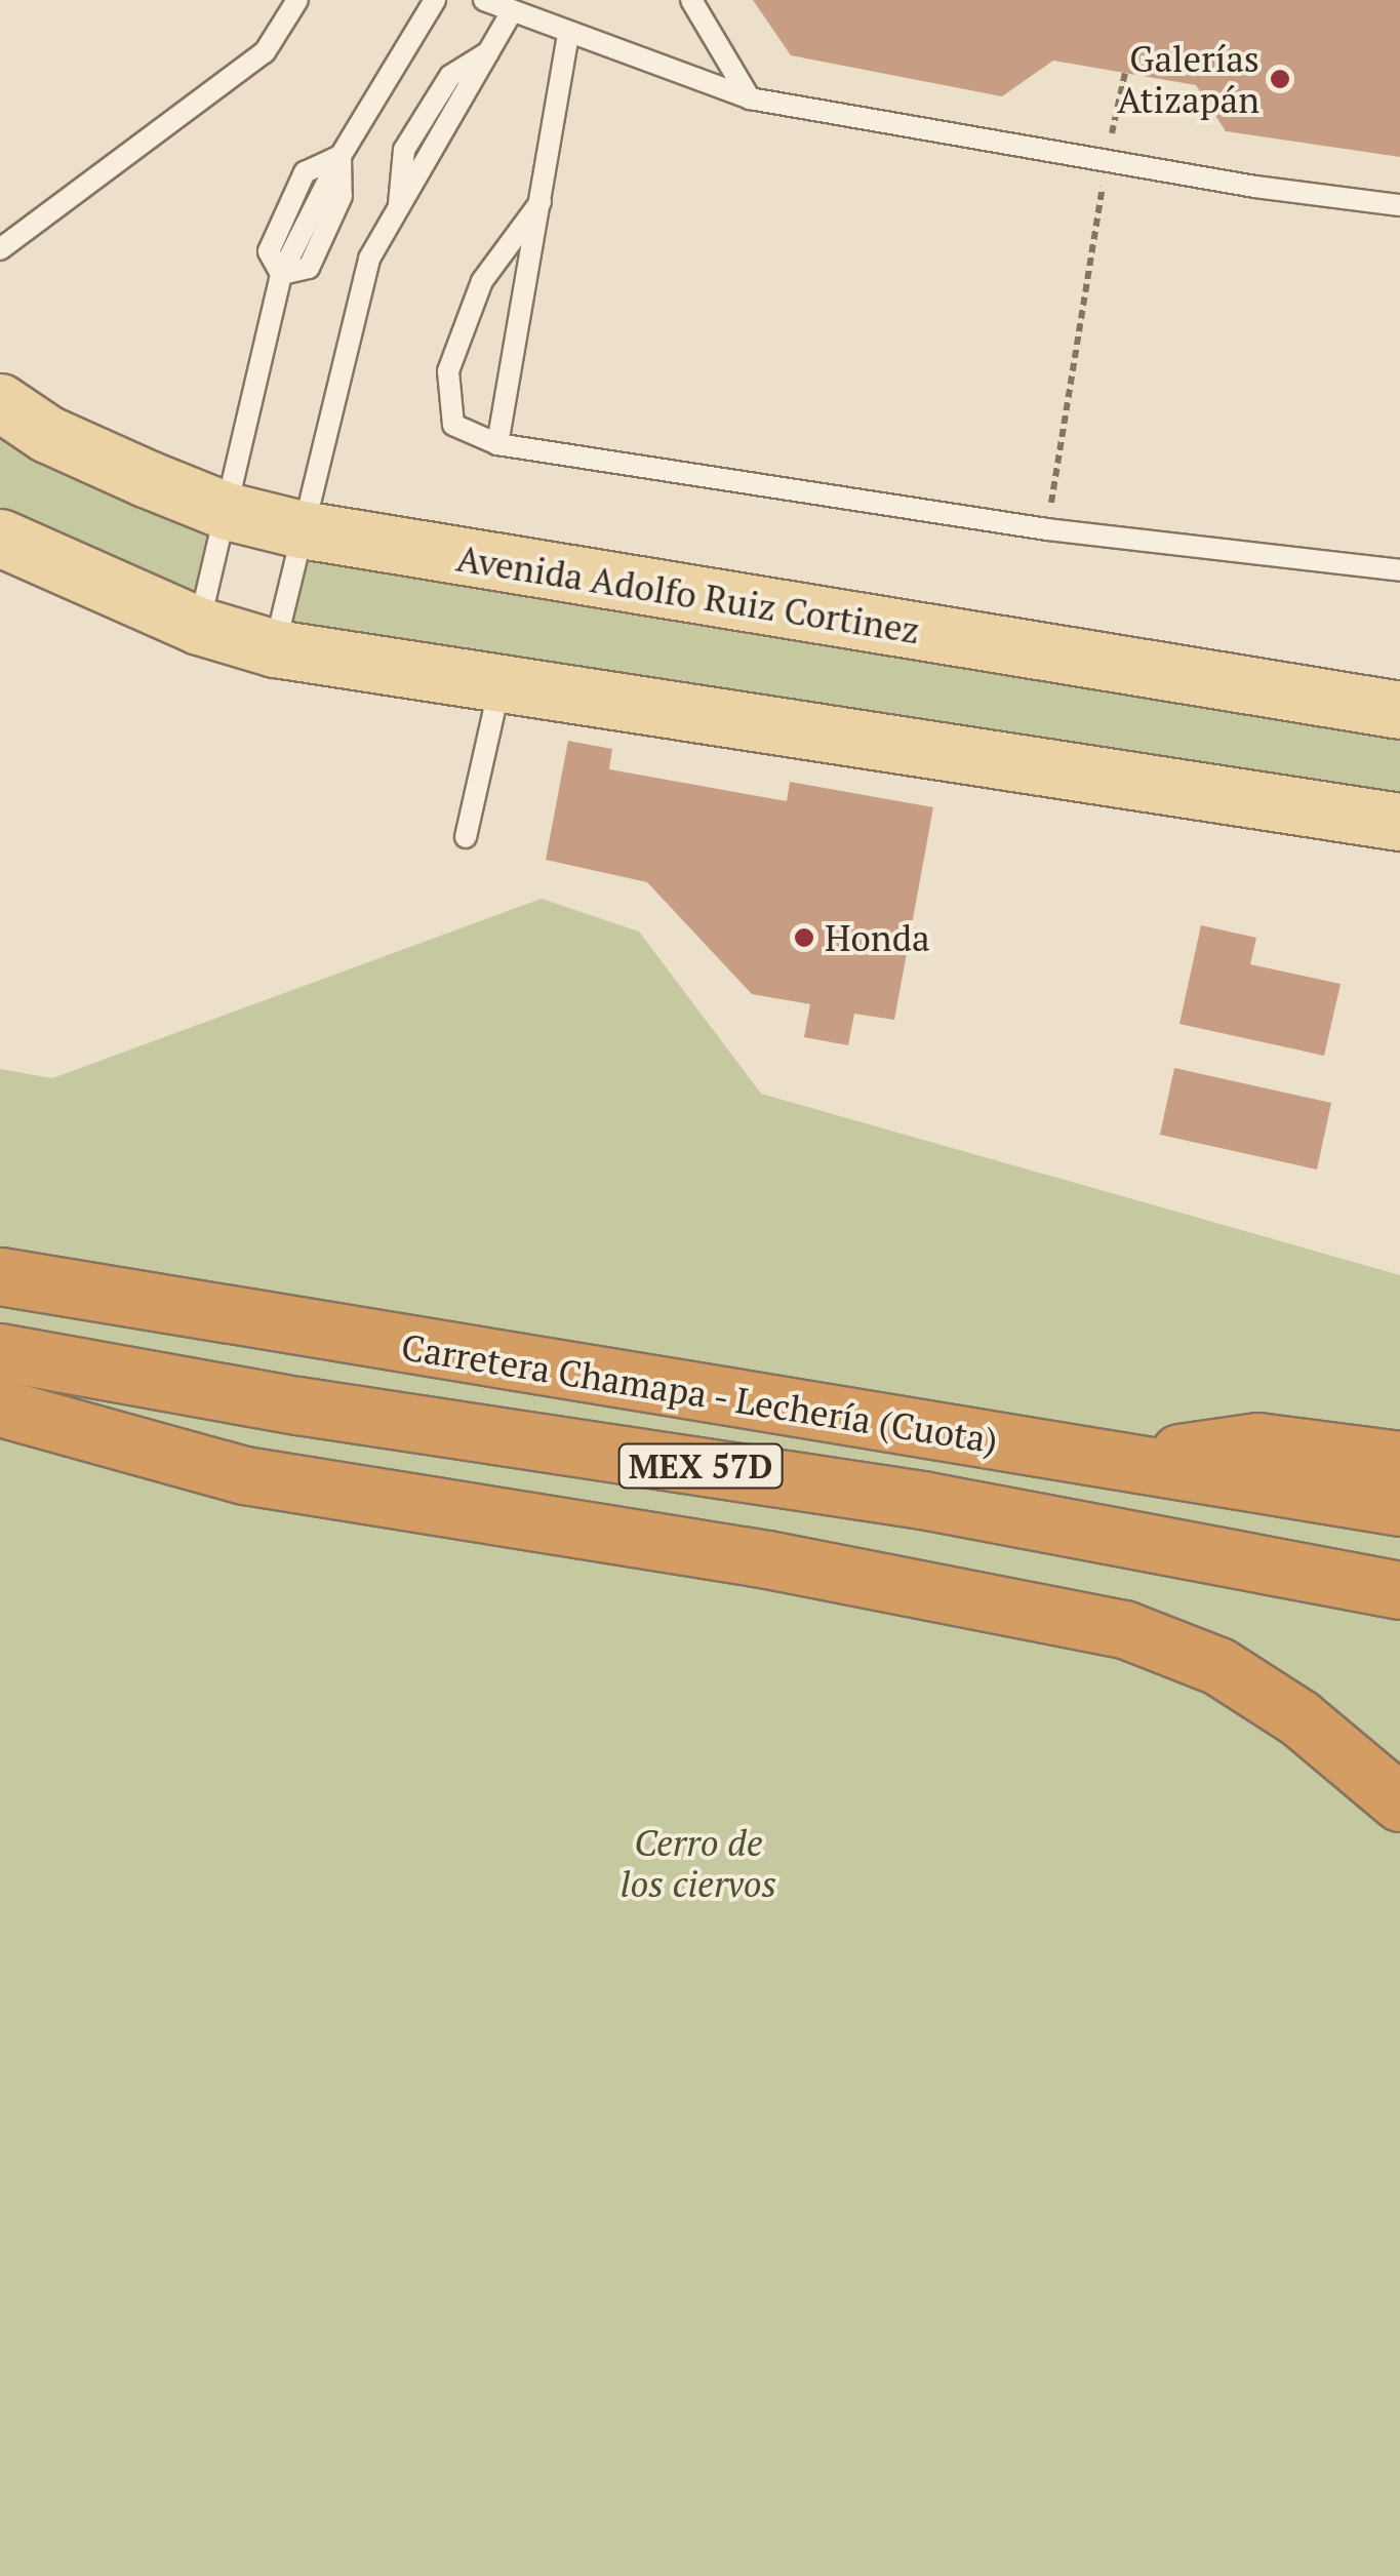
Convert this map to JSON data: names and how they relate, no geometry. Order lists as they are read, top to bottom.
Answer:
{
  "streets": {
    "highway": ["Carretera Chamapa - Lechería (Cuota)", "MEX 57D"],
    "main road": ["Avenida Adolfo Ruiz Cortinez"]
  },
  "parks": ["Cerro de los ciervos"],
  "places": ["Galerías Atizapán", "Honda"]
}
